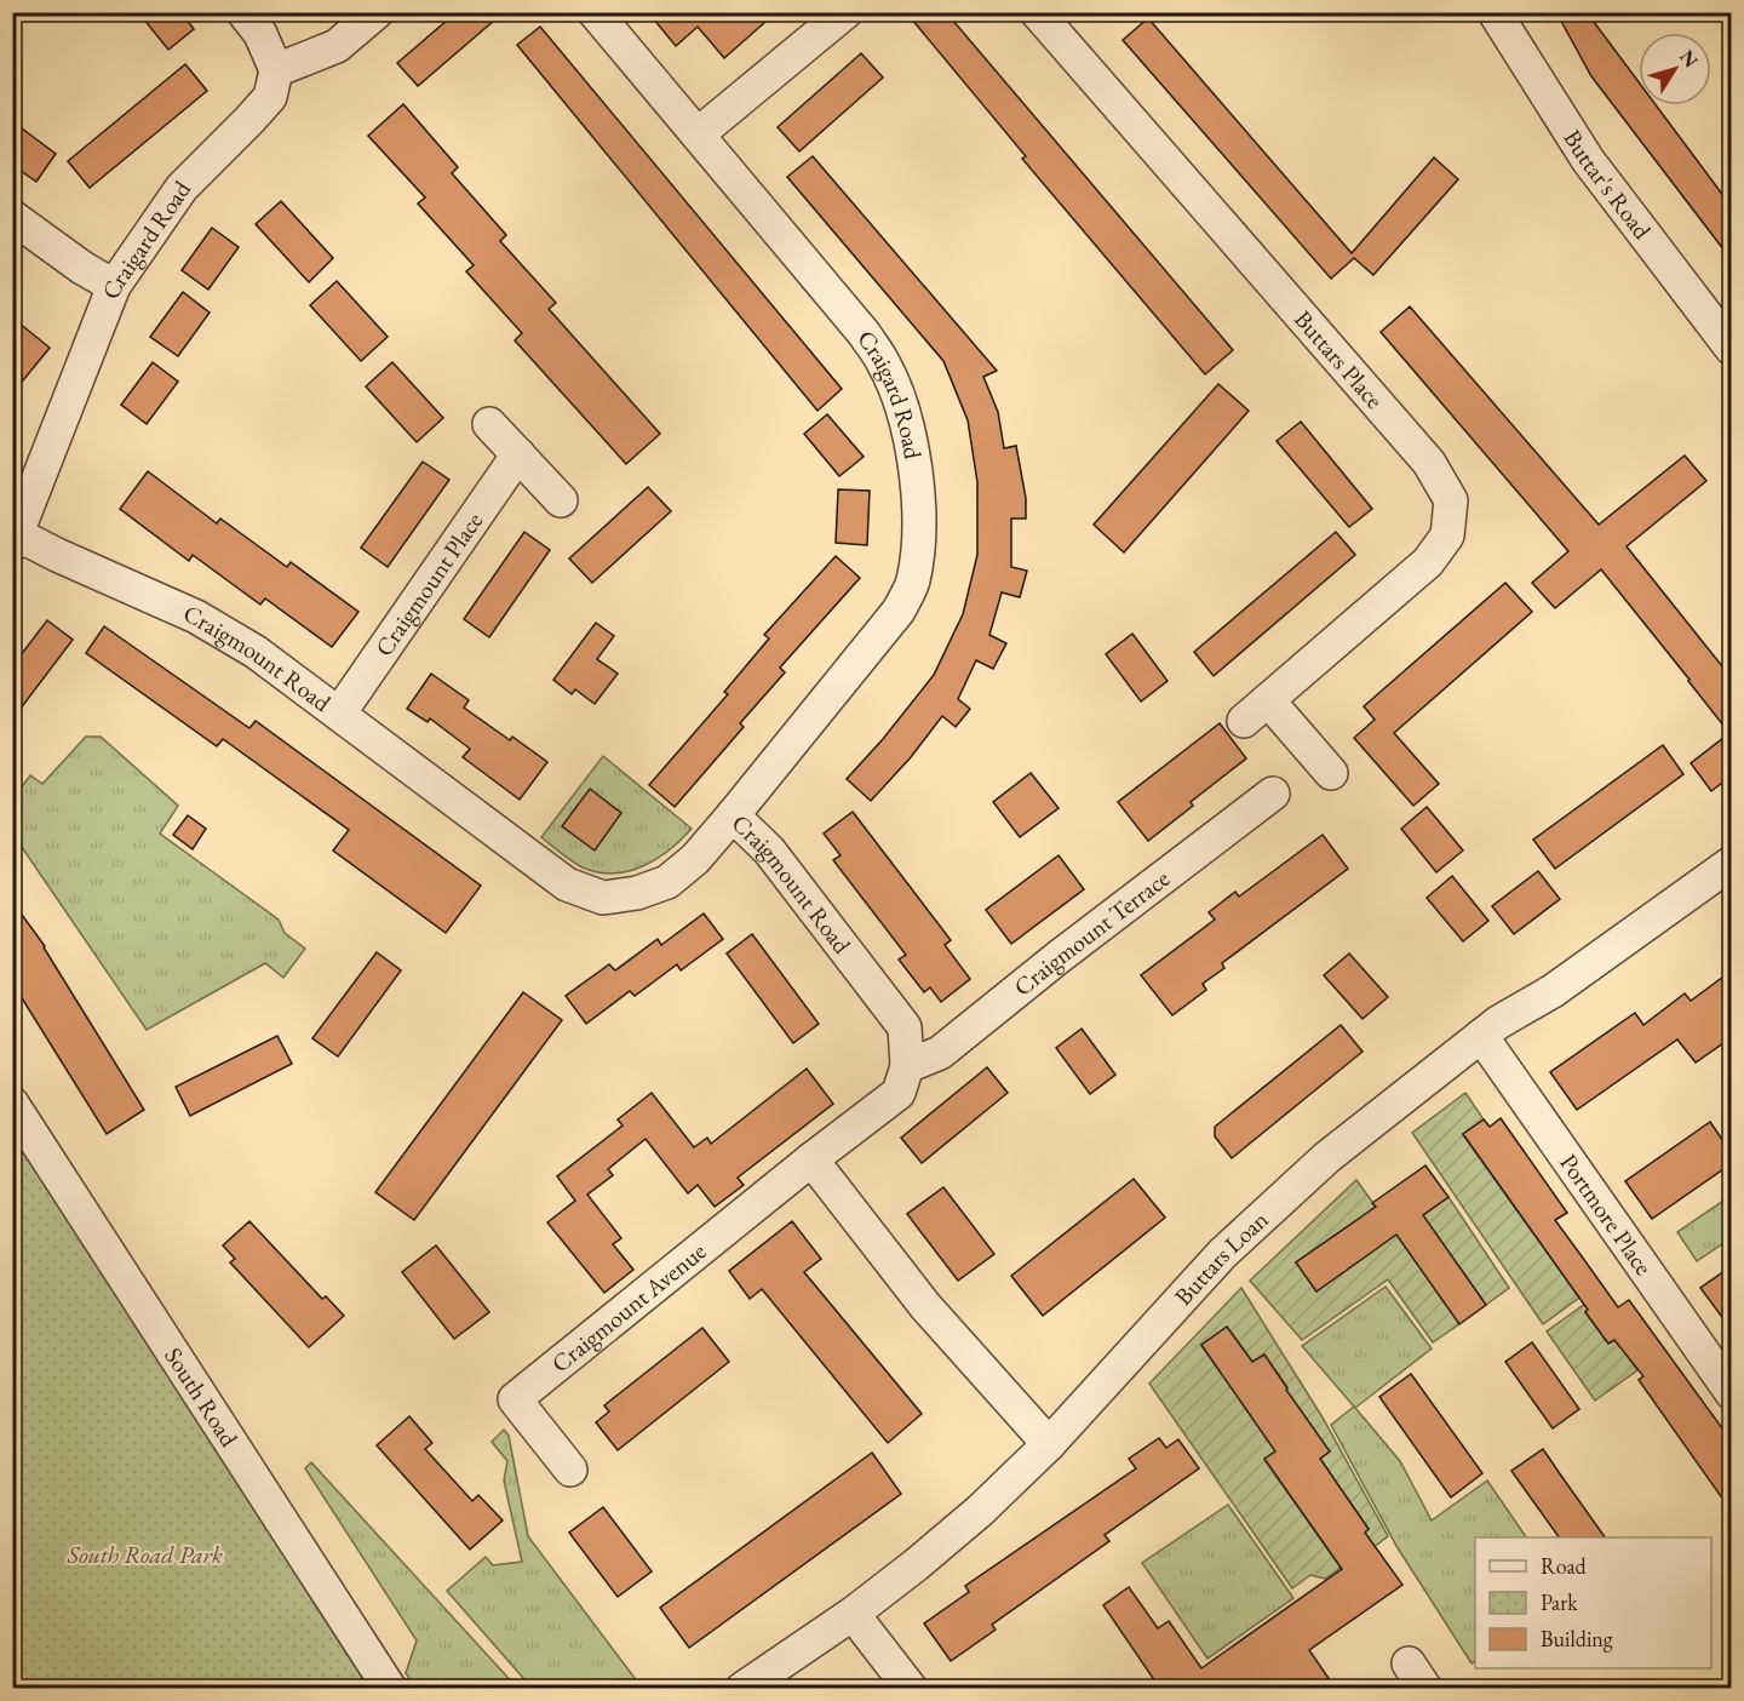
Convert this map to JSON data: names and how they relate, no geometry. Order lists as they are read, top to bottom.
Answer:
{
  "streets": {
    "street": [
      "Buttar's Road",
      "Craigard Road",
      "Buttars Place",
      "Craigmount Place",
      "Craigmount Road",
      "Craigmount Terrace",
      "Portmore Place",
      "Buttars Loan",
      "Craigmount Avenue",
      "South Road"
    ]
  },
  "crossings": [
    ["Craigard Road", "Craigmount Road"],
    ["Craigmount Place", "Craigmount Road"],
    ["Craigmount Road", "Craigmount Terrace"],
    ["Craigmount Road", "Craigmount Avenue"],
    ["Portmore Place", "Buttars Loan"]
  ],
  "parks": ["South Road Park"],
  "legend": ["Road", "Park", "Building"],
  "north": "top right"
}
